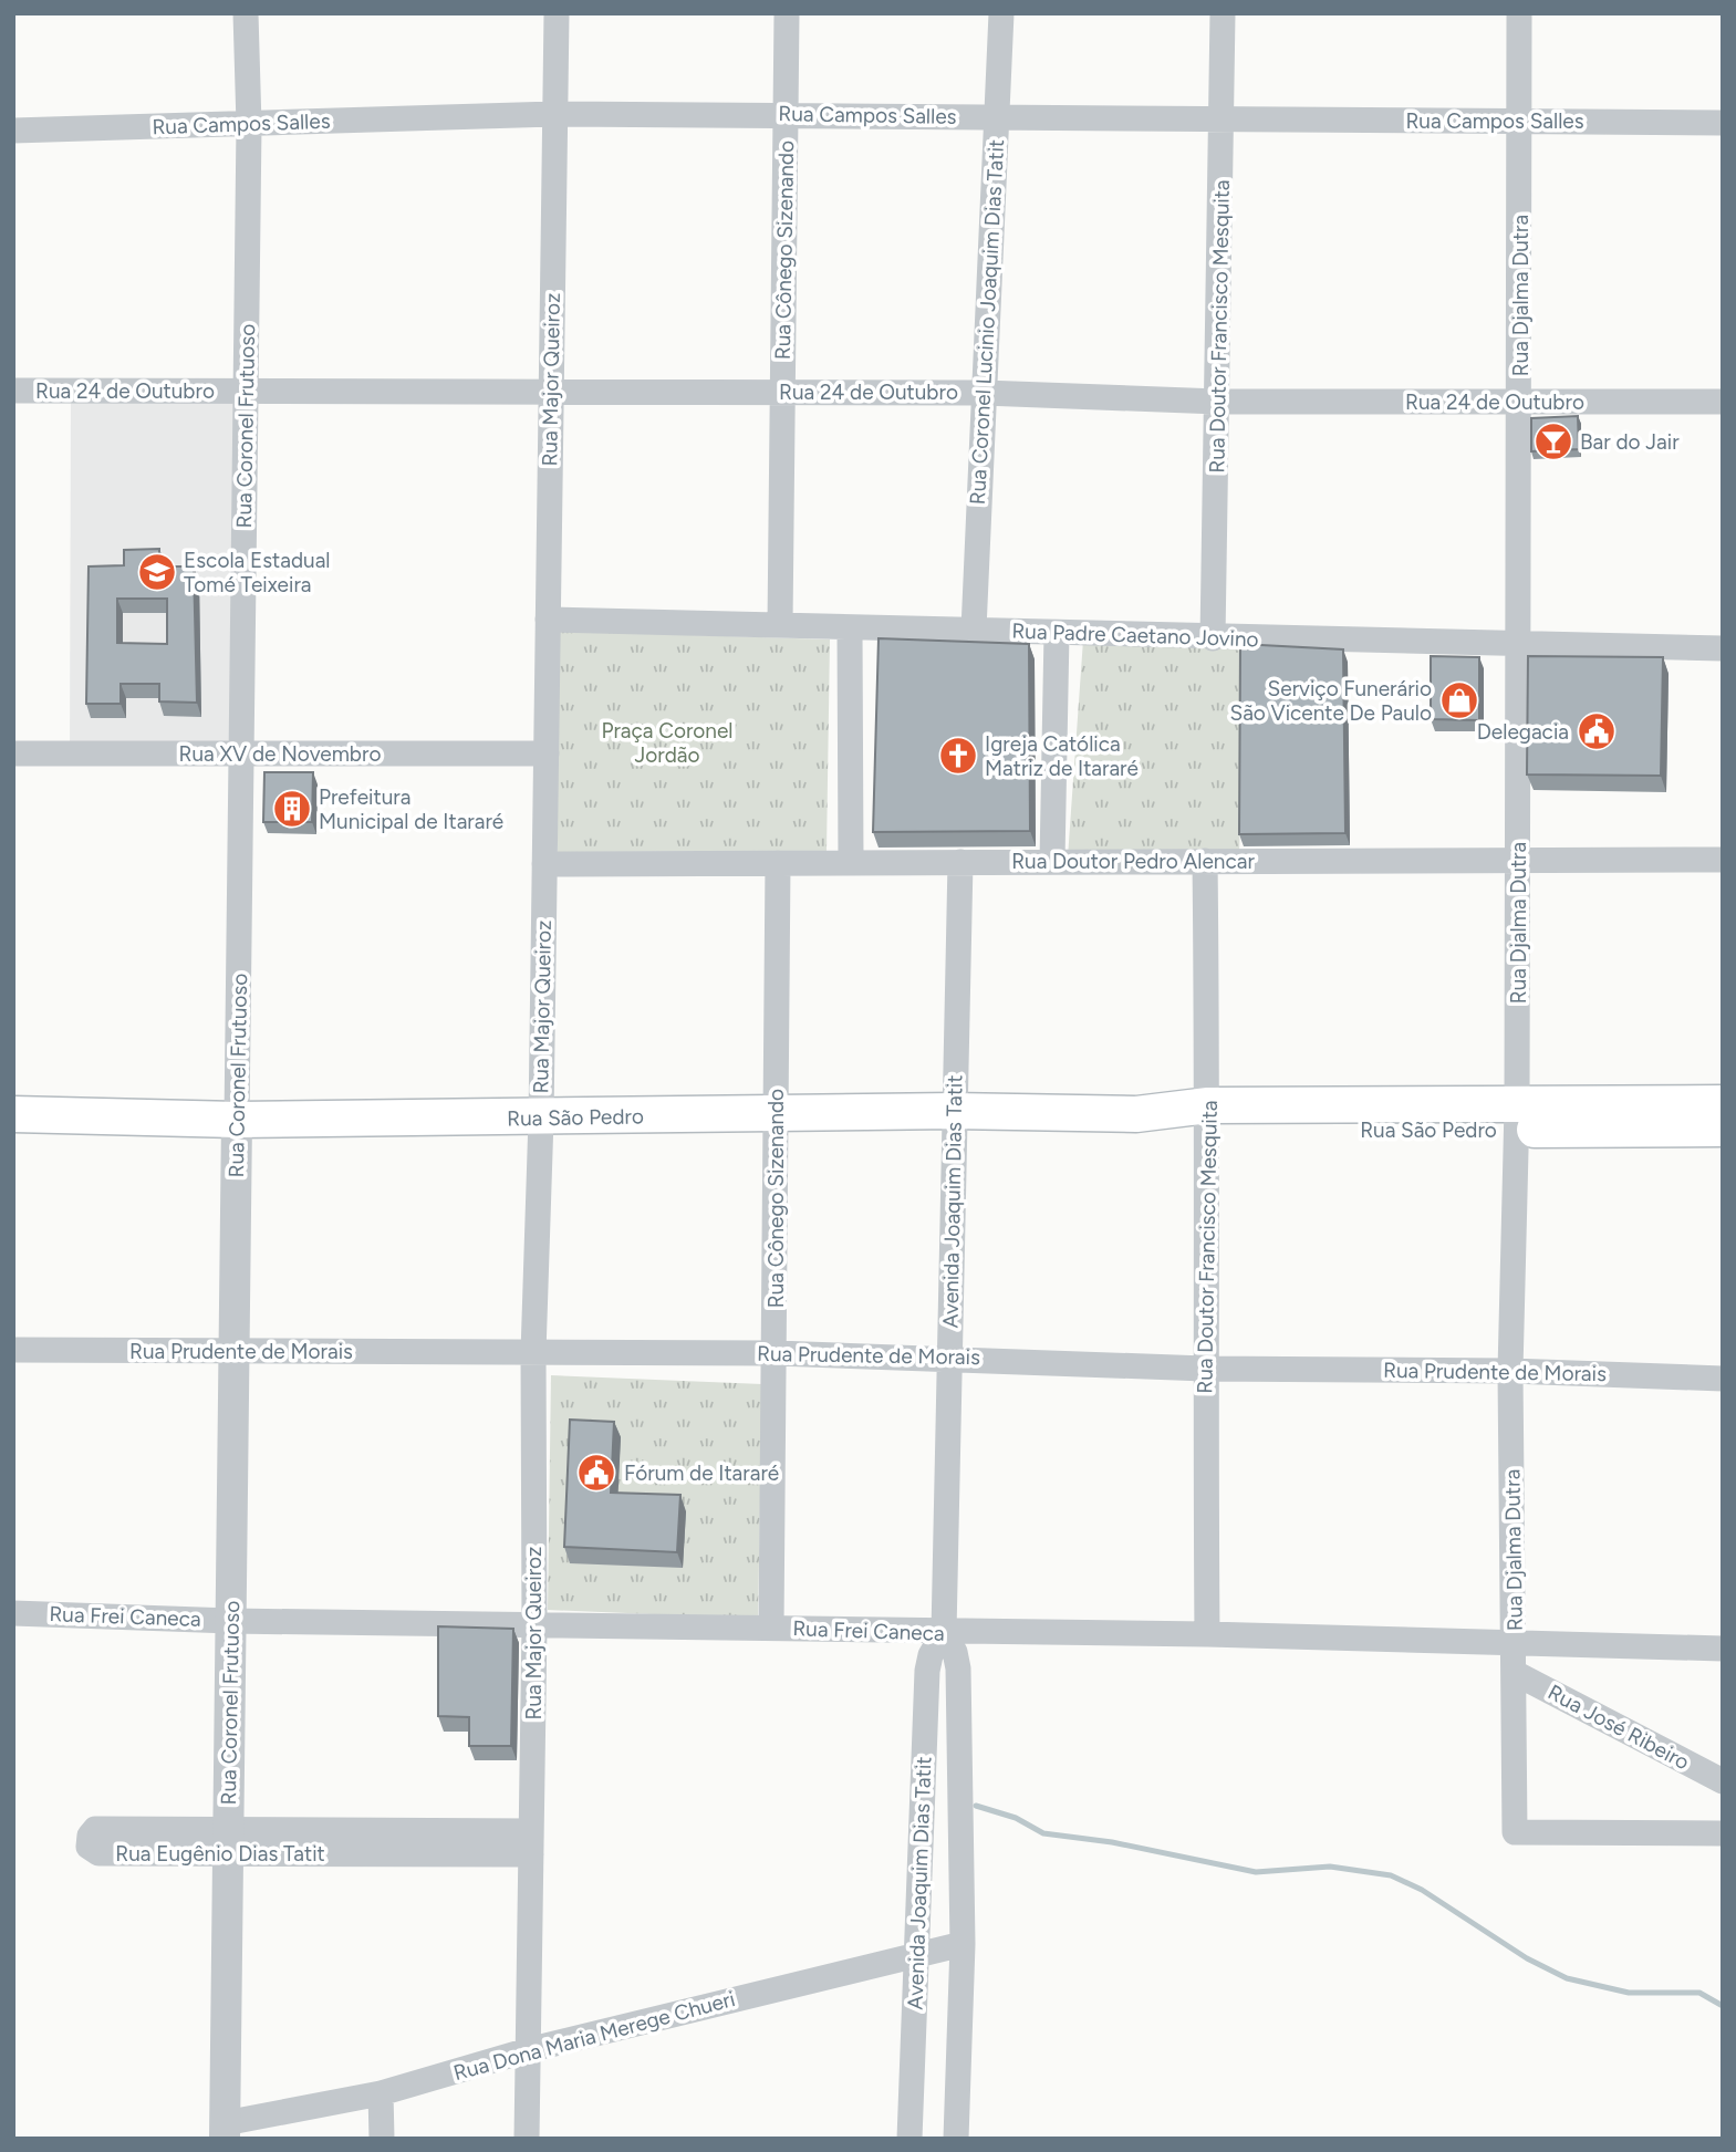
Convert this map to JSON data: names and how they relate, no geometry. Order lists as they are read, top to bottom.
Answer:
{
  "streets": {
    "main road": ["Rua São Pedro"],
    "street": [
      "Rua Campos Salles",
      "Rua Cônego Sizenando",
      "Rua Djalma Dutra",
      "Rua Coronel Lucinio Joaquim Dias Tatit",
      "Rua Doutor Francisco Mesquita",
      "Rua Major Queiroz",
      "Rua 24 de Outubro",
      "Rua Coronel Frutuoso",
      "Rua Padre Caetano Jovino",
      "Rua XV de Novembro",
      "Rua Doutor Pedro Alencar",
      "Avenida Joaquim Dias Tatit",
      "Rua Prudente de Morais",
      "Rua Frei Caneca",
      "Rua José Ribeiro",
      "Rua Eugênio Dias Tatit",
      "Rua Dona Maria Merege Chueri"
    ]
  },
  "crossings": [
    ["Rua Campos Salles", "Rua Cônego Sizenando"],
    ["Rua Campos Salles", "Rua Djalma Dutra"],
    ["Rua Campos Salles", "Rua Coronel Lucinio Joaquim Dias Tatit"],
    ["Rua Campos Salles", "Rua Doutor Francisco Mesquita"],
    ["Rua Campos Salles", "Rua Major Queiroz"],
    ["Rua Campos Salles", "Rua Coronel Frutuoso"],
    ["Rua Cônego Sizenando", "Rua 24 de Outubro"],
    ["Rua Cônego Sizenando", "Rua Padre Caetano Jovino"],
    ["Rua Cônego Sizenando", "Rua Doutor Pedro Alencar"],
    ["Rua Cônego Sizenando", "Rua São Pedro"],
    ["Rua Cônego Sizenando", "Rua Prudente de Morais"],
    ["Rua Cônego Sizenando", "Rua Frei Caneca"],
    ["Rua Djalma Dutra", "Rua 24 de Outubro"],
    ["Rua Djalma Dutra", "Rua Padre Caetano Jovino"],
    ["Rua Djalma Dutra", "Rua Doutor Pedro Alencar"],
    ["Rua Djalma Dutra", "Rua São Pedro"],
    ["Rua Djalma Dutra", "Rua Prudente de Morais"],
    ["Rua Djalma Dutra", "Rua Frei Caneca"],
    ["Rua Djalma Dutra", "Rua José Ribeiro"],
    ["Rua Coronel Lucinio Joaquim Dias Tatit", "Rua 24 de Outubro"],
    ["Rua Coronel Lucinio Joaquim Dias Tatit", "Rua Padre Caetano Jovino"],
    ["Rua Doutor Francisco Mesquita", "Rua 24 de Outubro"],
    ["Rua Doutor Francisco Mesquita", "Rua Padre Caetano Jovino"],
    ["Rua Doutor Francisco Mesquita", "Rua Doutor Pedro Alencar"],
    ["Rua Doutor Francisco Mesquita", "Rua São Pedro"],
    ["Rua Doutor Francisco Mesquita", "Rua Prudente de Morais"],
    ["Rua Doutor Francisco Mesquita", "Rua Frei Caneca"],
    ["Rua Major Queiroz", "Rua 24 de Outubro"],
    ["Rua Major Queiroz", "Rua Padre Caetano Jovino"],
    ["Rua Major Queiroz", "Rua XV de Novembro"],
    ["Rua Major Queiroz", "Rua Doutor Pedro Alencar"],
    ["Rua Major Queiroz", "Rua São Pedro"],
    ["Rua Major Queiroz", "Rua Prudente de Morais"],
    ["Rua Major Queiroz", "Rua Frei Caneca"],
    ["Rua Major Queiroz", "Rua Eugênio Dias Tatit"],
    ["Rua Major Queiroz", "Rua Dona Maria Merege Chueri"],
    ["Rua 24 de Outubro", "Rua Coronel Frutuoso"],
    ["Rua Coronel Frutuoso", "Rua XV de Novembro"],
    ["Rua Coronel Frutuoso", "Rua São Pedro"],
    ["Rua Coronel Frutuoso", "Rua Prudente de Morais"],
    ["Rua Coronel Frutuoso", "Rua Frei Caneca"],
    ["Rua Coronel Frutuoso", "Rua Eugênio Dias Tatit"],
    ["Rua Coronel Frutuoso", "Rua Dona Maria Merege Chueri"],
    ["Rua Doutor Pedro Alencar", "Avenida Joaquim Dias Tatit"],
    ["Rua São Pedro", "Avenida Joaquim Dias Tatit"],
    ["Avenida Joaquim Dias Tatit", "Rua Prudente de Morais"],
    ["Avenida Joaquim Dias Tatit", "Rua Frei Caneca"],
    ["Avenida Joaquim Dias Tatit", "Rua Dona Maria Merege Chueri"]
  ],
  "parks": ["Praça Coronel Jordão"],
  "places": {
    "bar": ["Bar do Jair"],
    "school or university": ["Escola Estadual Tomé Teixeira"],
    "shop": ["Serviço Funerário São Vicente De Paulo"],
    "public building": ["Delegacia", "Fórum de Itararé"],
    "church": ["Igreja Católica Matriz de Itararé"],
    "building": ["Prefeitura Municipal de Itararé"]
  }
}
